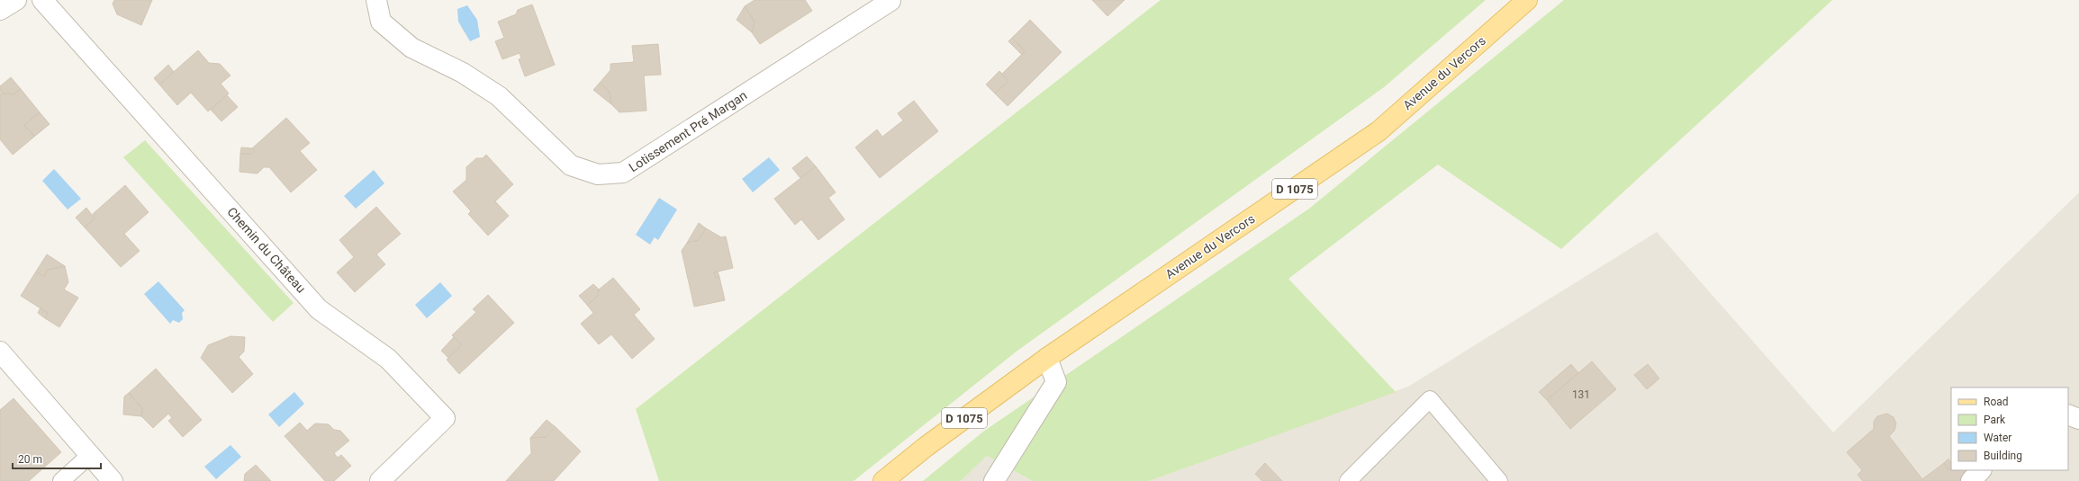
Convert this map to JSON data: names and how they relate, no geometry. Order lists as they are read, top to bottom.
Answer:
{
  "streets": {
    "main road": ["Avenue du Vercors", "D 1075"],
    "street": ["Lotissement Pré Margan", "Chemin du Château"]
  },
  "house_numbers": ["131"],
  "legend": [
    "Road",
    "Park",
    "Water",
    "Building"
  ],
  "scale_bar": "20 m"
}
